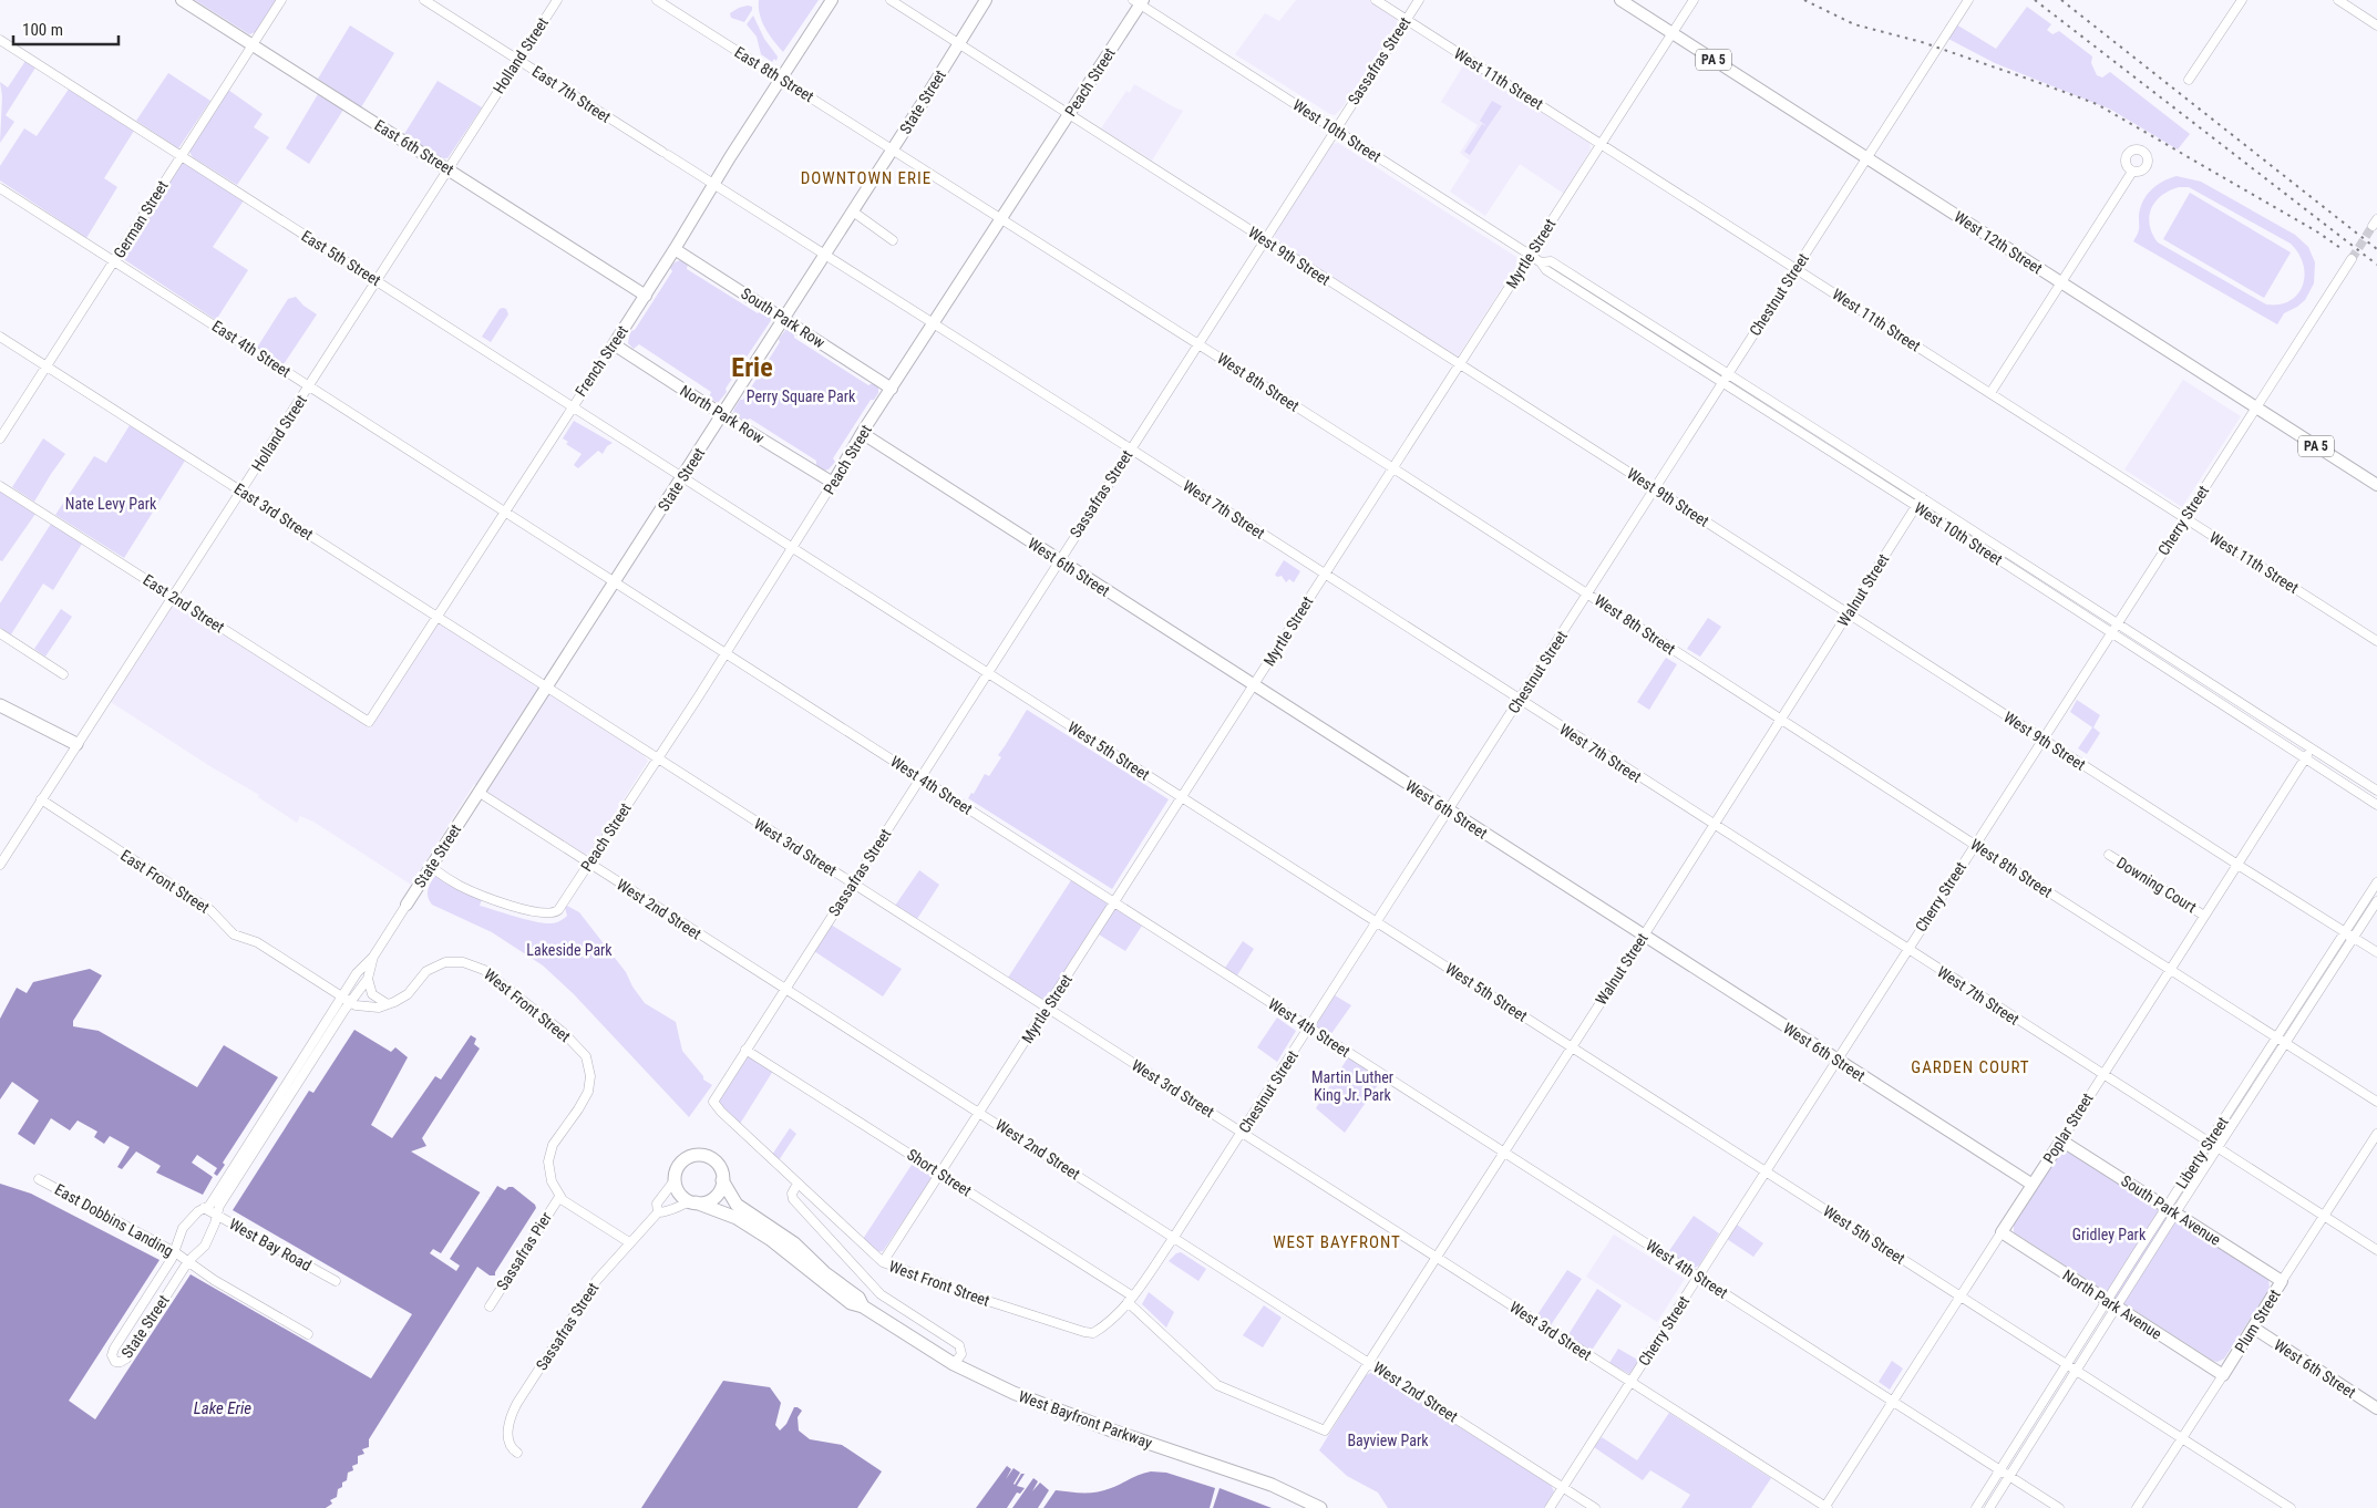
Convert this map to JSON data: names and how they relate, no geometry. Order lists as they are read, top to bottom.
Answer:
{
  "streets": {
    "highway": ["West Bayfront Parkway"],
    "main road": [
      "PA 5",
      "Peach Street",
      "State Street",
      "East 6th Street",
      "West 12th Street",
      "South Park Row",
      "French Street",
      "North Park Row",
      "West 6th Street",
      "Poplar Street",
      "South Park Avenue",
      "North Park Avenue",
      "Plum Street"
    ],
    "street": [
      "Holland Street",
      "Sassafras Street",
      "East 8th Street",
      "West 11th Street",
      "East 7th Street",
      "West 10th Street",
      "German Street",
      "Myrtle Street",
      "West 9th Street",
      "East 5th Street",
      "Chestnut Street",
      "East 4th Street",
      "West 8th Street",
      "West 7th Street",
      "East 3rd Street",
      "Cherry Street",
      "Walnut Street",
      "East 2nd Street",
      "West 5th Street",
      "West 4th Street",
      "West 3rd Street",
      "East Front Street",
      "Downing Court",
      "West 2nd Street",
      "West Front Street",
      "Liberty Street",
      "Short Street",
      "East Dobbins Landing",
      "West Bay Road",
      "Sassafras Pier"
    ]
  },
  "crossings": [
    ["Holland Street", "East 7th Street"],
    ["Holland Street", "East 6th Street"],
    ["Holland Street", "East 5th Street"],
    ["Holland Street", "East 4th Street"],
    ["Holland Street", "East 3rd Street"],
    ["Holland Street", "East 2nd Street"],
    ["Holland Street", "East Front Street"],
    ["Sassafras Street", "West 11th Street"],
    ["Sassafras Street", "West 10th Street"],
    ["Sassafras Street", "West 9th Street"],
    ["Sassafras Street", "West 8th Street"],
    ["Sassafras Street", "West 7th Street"],
    ["Sassafras Street", "West 6th Street"],
    ["Sassafras Street", "West 5th Street"],
    ["Sassafras Street", "West 4th Street"],
    ["Sassafras Street", "West 3rd Street"],
    ["Sassafras Street", "West 2nd Street"],
    ["Sassafras Street", "West Front Street"],
    ["Sassafras Street", "Short Street"],
    ["Sassafras Street", "West Bayfront Parkway"],
    ["East 8th Street", "State Street"],
    ["East 8th Street", "French Street"],
    ["East 8th Street", "West 8th Street"],
    ["West 11th Street", "Myrtle Street"],
    ["West 11th Street", "Chestnut Street"],
    ["West 11th Street", "Cherry Street"],
    ["Peach Street", "State Street"],
    ["Peach Street", "West 10th Street"],
    ["Peach Street", "West 9th Street"],
    ["Peach Street", "South Park Row"],
    ["Peach Street", "West 8th Street"],
    ["Peach Street", "North Park Row"],
    ["Peach Street", "West 7th Street"],
    ["Peach Street", "West 6th Street"],
    ["Peach Street", "West 5th Street"],
    ["Peach Street", "West 4th Street"],
    ["Peach Street", "West 3rd Street"],
    ["Peach Street", "West 2nd Street"],
    ["East 7th Street", "State Street"],
    ["East 7th Street", "French Street"],
    ["East 7th Street", "West 7th Street"],
    ["State Street", "West 9th Street"],
    ["State Street", "East 5th Street"],
    ["State Street", "South Park Row"],
    ["State Street", "East 4th Street"],
    ["State Street", "West 8th Street"],
    ["State Street", "North Park Row"],
    ["State Street", "West 7th Street"],
    ["State Street", "East 3rd Street"],
    ["State Street", "West 5th Street"],
    ["State Street", "West 4th Street"],
    ["State Street", "West 3rd Street"],
    ["State Street", "East Front Street"],
    ["State Street", "West 2nd Street"],
    ["State Street", "West Front Street"],
    ["State Street", "East Dobbins Landing"],
    ["State Street", "West Bay Road"],
    ["West 10th Street", "Myrtle Street"],
    ["West 10th Street", "Chestnut Street"],
    ["West 10th Street", "Cherry Street"],
    ["West 10th Street", "Walnut Street"],
    ["West 10th Street", "Poplar Street"],
    ["East 6th Street", "German Street"],
    ["East 6th Street", "French Street"],
    ["German Street", "East 5th Street"],
    ["German Street", "East 4th Street"],
    ["German Street", "East 3rd Street"],
    ["West 12th Street", "Myrtle Street"],
    ["West 12th Street", "Chestnut Street"],
    ["West 12th Street", "Cherry Street"],
    ["Myrtle Street", "West 9th Street"],
    ["Myrtle Street", "West 8th Street"],
    ["Myrtle Street", "West 7th Street"],
    ["Myrtle Street", "West 6th Street"],
    ["Myrtle Street", "West 5th Street"],
    ["Myrtle Street", "West 4th Street"],
    ["Myrtle Street", "West 3rd Street"],
    ["Myrtle Street", "West 2nd Street"],
    ["Myrtle Street", "West Front Street"],
    ["Myrtle Street", "Short Street"],
    ["West 9th Street", "Chestnut Street"],
    ["West 9th Street", "Cherry Street"],
    ["West 9th Street", "Walnut Street"],
    ["West 9th Street", "Poplar Street"],
    ["West 9th Street", "Liberty Street"],
    ["East 5th Street", "French Street"],
    ["East 5th Street", "West 5th Street"],
    ["Chestnut Street", "West 8th Street"],
    ["Chestnut Street", "West 7th Street"],
    ["Chestnut Street", "West 6th Street"],
    ["Chestnut Street", "Walnut Street"],
    ["Chestnut Street", "West 5th Street"],
    ["Chestnut Street", "West 4th Street"],
    ["Chestnut Street", "West 3rd Street"],
    ["Chestnut Street", "West 2nd Street"],
    ["Chestnut Street", "West Front Street"],
    ["Chestnut Street", "Short Street"],
    ["South Park Row", "French Street"],
    ["East 4th Street", "French Street"],
    ["East 4th Street", "West 4th Street"],
    ["French Street", "North Park Row"],
    ["French Street", "East 3rd Street"],
    ["French Street", "East 2nd Street"],
    ["West 8th Street", "Cherry Street"],
    ["West 8th Street", "Walnut Street"],
    ["West 8th Street", "Poplar Street"],
    ["West 8th Street", "Liberty Street"],
    ["West 7th Street", "Cherry Street"],
    ["West 7th Street", "Walnut Street"],
    ["West 7th Street", "Poplar Street"],
    ["West 7th Street", "Liberty Street"],
    ["West 7th Street", "Plum Street"],
    ["East 3rd Street", "West 3rd Street"],
    ["Cherry Street", "West 6th Street"],
    ["Cherry Street", "West 5th Street"],
    ["Cherry Street", "West 4th Street"],
    ["Cherry Street", "West 3rd Street"],
    ["Cherry Street", "West 2nd Street"],
    ["West 6th Street", "Walnut Street"],
    ["West 6th Street", "Poplar Street"],
    ["West 6th Street", "Plum Street"],
    ["Walnut Street", "West 5th Street"],
    ["Walnut Street", "West 4th Street"],
    ["Walnut Street", "West 3rd Street"],
    ["Walnut Street", "West 2nd Street"],
    ["Walnut Street", "Short Street"],
    ["West 5th Street", "Poplar Street"],
    ["West 5th Street", "Liberty Street"],
    ["West 5th Street", "Plum Street"],
    ["West 4th Street", "Poplar Street"],
    ["West 4th Street", "Liberty Street"],
    ["West 3rd Street", "Poplar Street"],
    ["East Front Street", "West Front Street"],
    ["Downing Court", "Poplar Street"],
    ["West Front Street", "Sassafras Pier"],
    ["Poplar Street", "South Park Avenue"],
    ["Poplar Street", "North Park Avenue"],
    ["Liberty Street", "South Park Avenue"],
    ["Liberty Street", "North Park Avenue"],
    ["South Park Avenue", "Plum Street"],
    ["North Park Avenue", "Plum Street"]
  ],
  "districts": [
    "DOWNTOWN ERIE",
    "Erie",
    "GARDEN COURT",
    "WEST BAYFRONT"
  ],
  "water": ["Lake Erie"],
  "parks": [
    "Perry Square Park",
    "Nate Levy Park",
    "Lakeside Park",
    "Martin Luther King Jr. Park",
    "Gridley Park",
    "Bayview Park"
  ],
  "scale_bar": "100 m"
}
